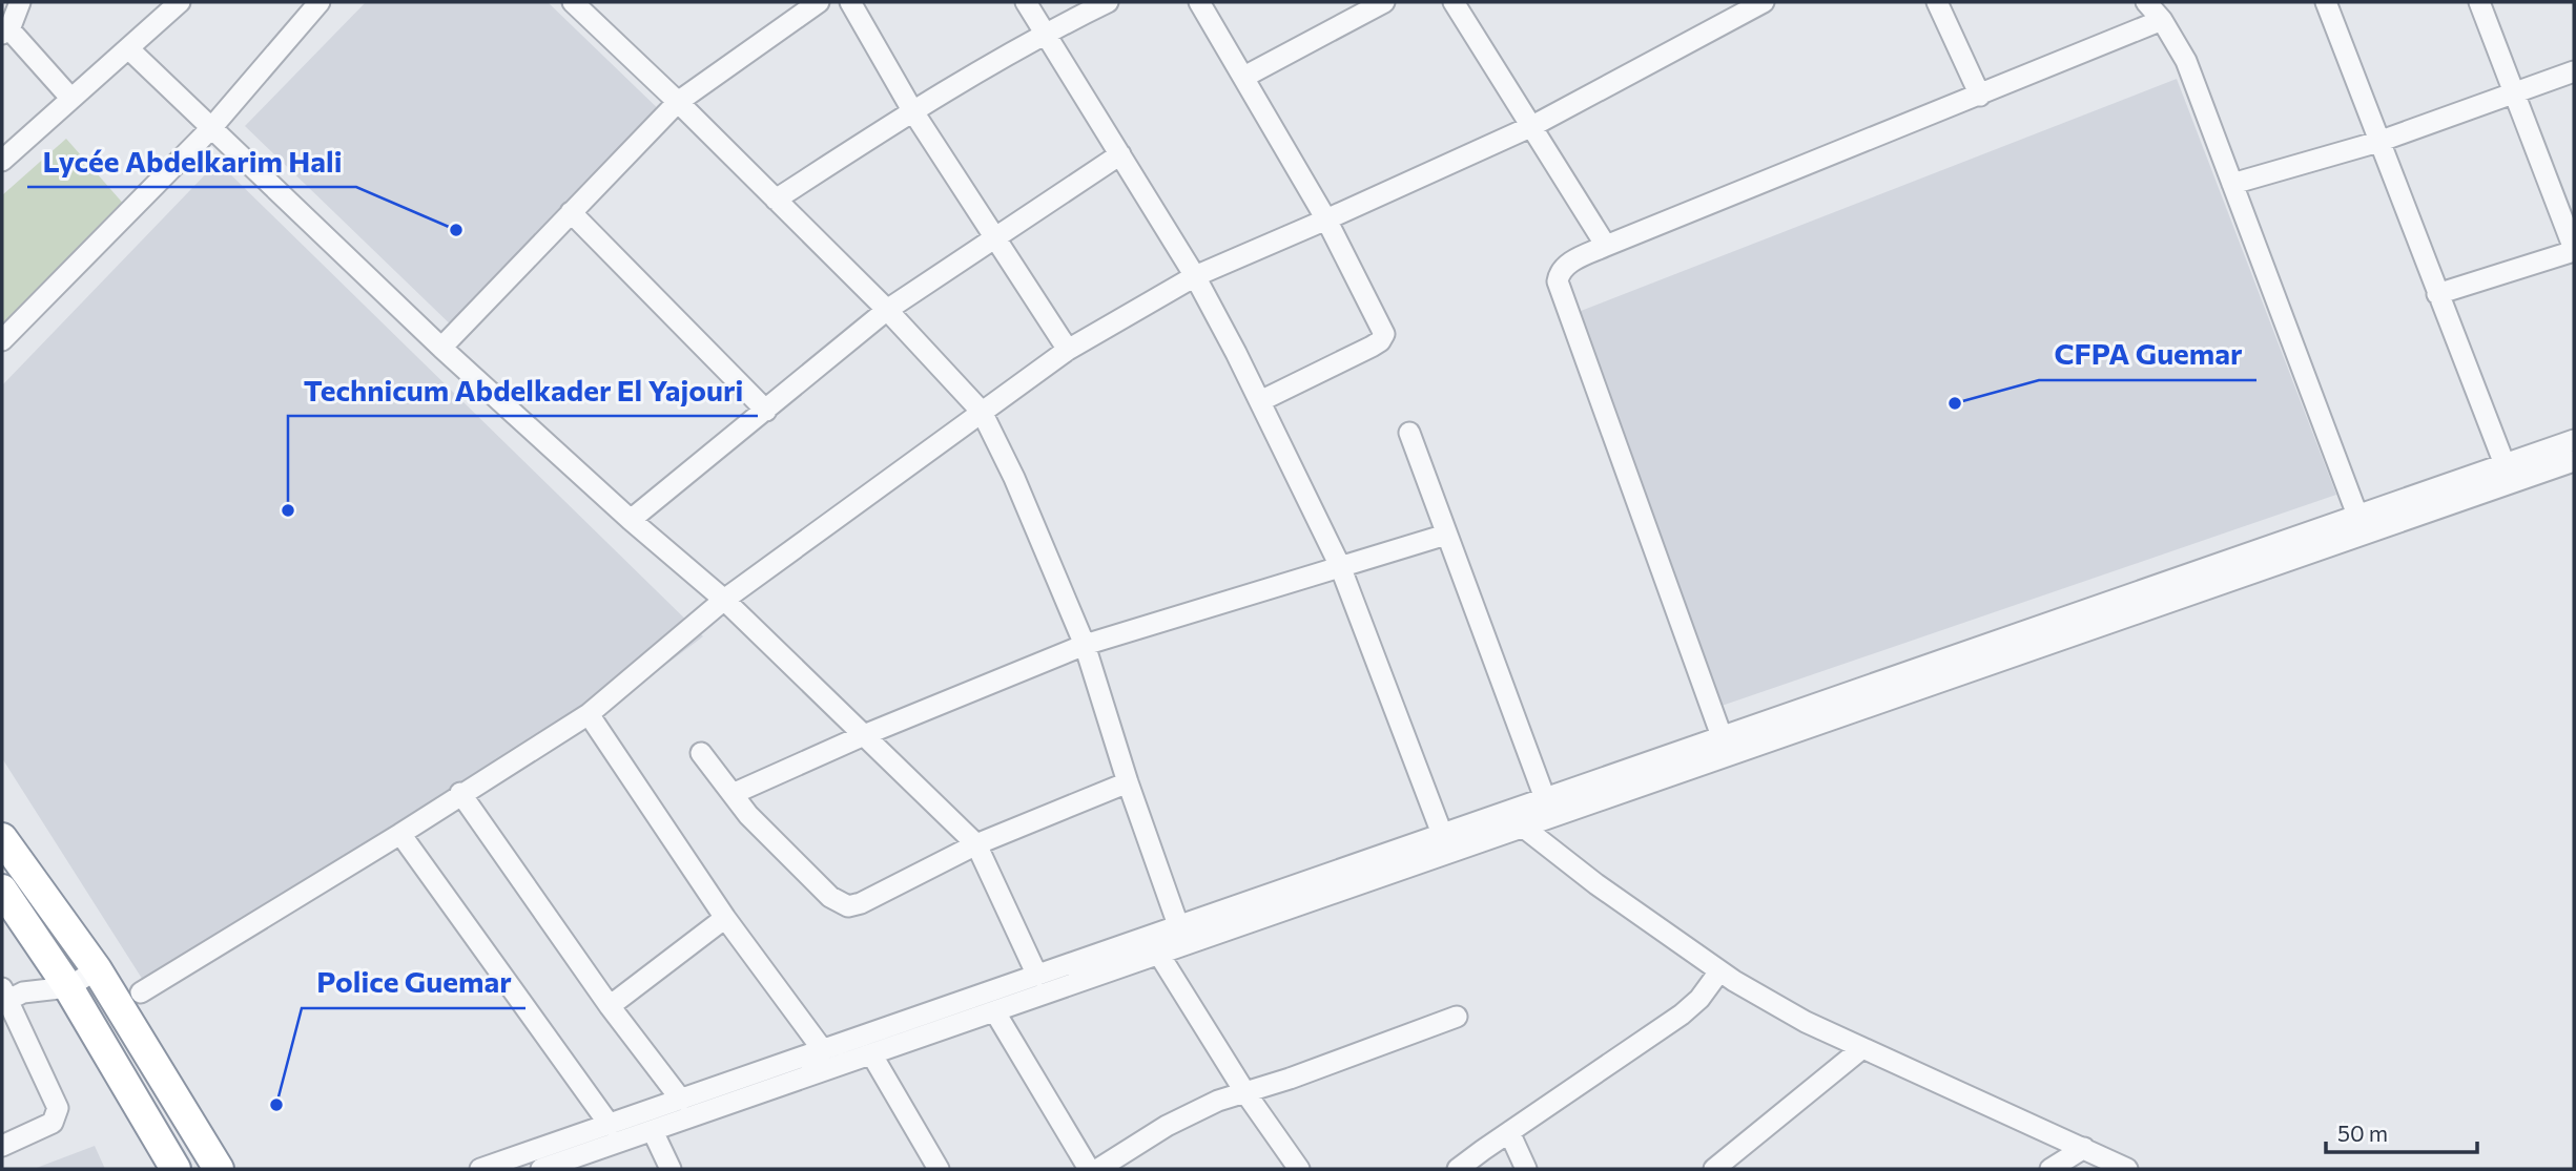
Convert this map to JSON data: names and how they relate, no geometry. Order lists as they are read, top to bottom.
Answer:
{
  "places": [
    "Lycée Abdelkarim Hali",
    "CFPA Guemar",
    "Technicum Abdelkader El Yajouri",
    "Police Guemar"
  ],
  "scale_bar": "50 m"
}
